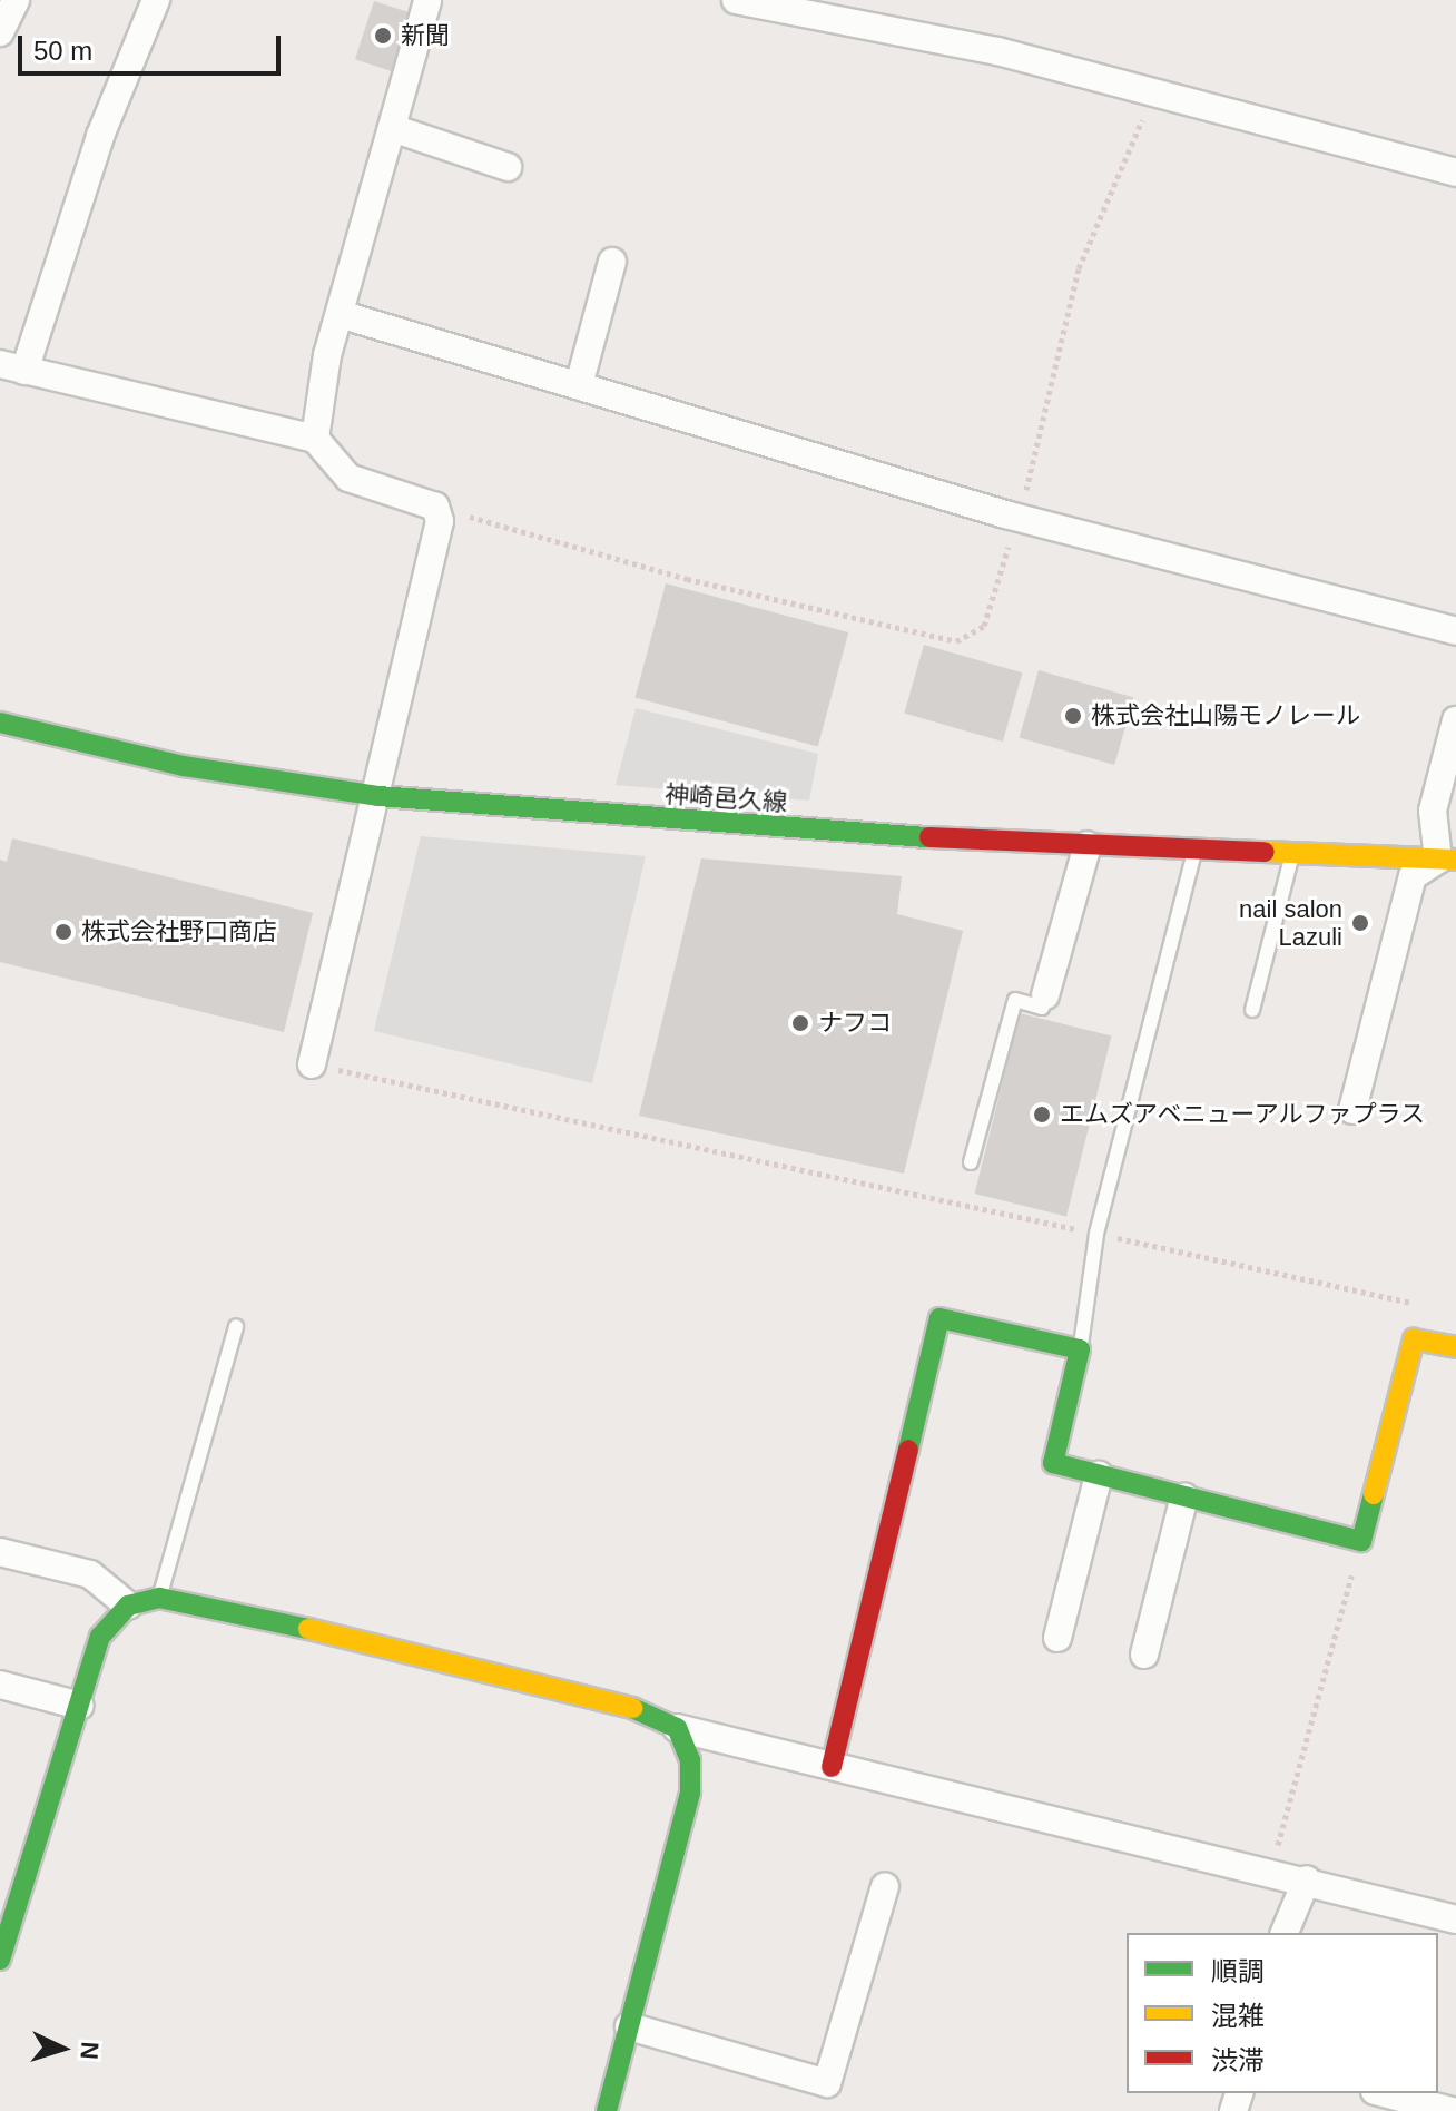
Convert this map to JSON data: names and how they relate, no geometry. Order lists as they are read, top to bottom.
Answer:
{
  "streets": {
    "street": ["神崎邑久線"]
  },
  "places": [
    "新聞",
    "株式会社山陽モノレール",
    "nail salon Lazuli",
    "株式会社野口商店",
    "ナフコ",
    "エムズアベニューアルファプラス"
  ],
  "legend": ["順調", "混雑", "渋滞"],
  "scale_bar": "50 m",
  "north": "right"
}
